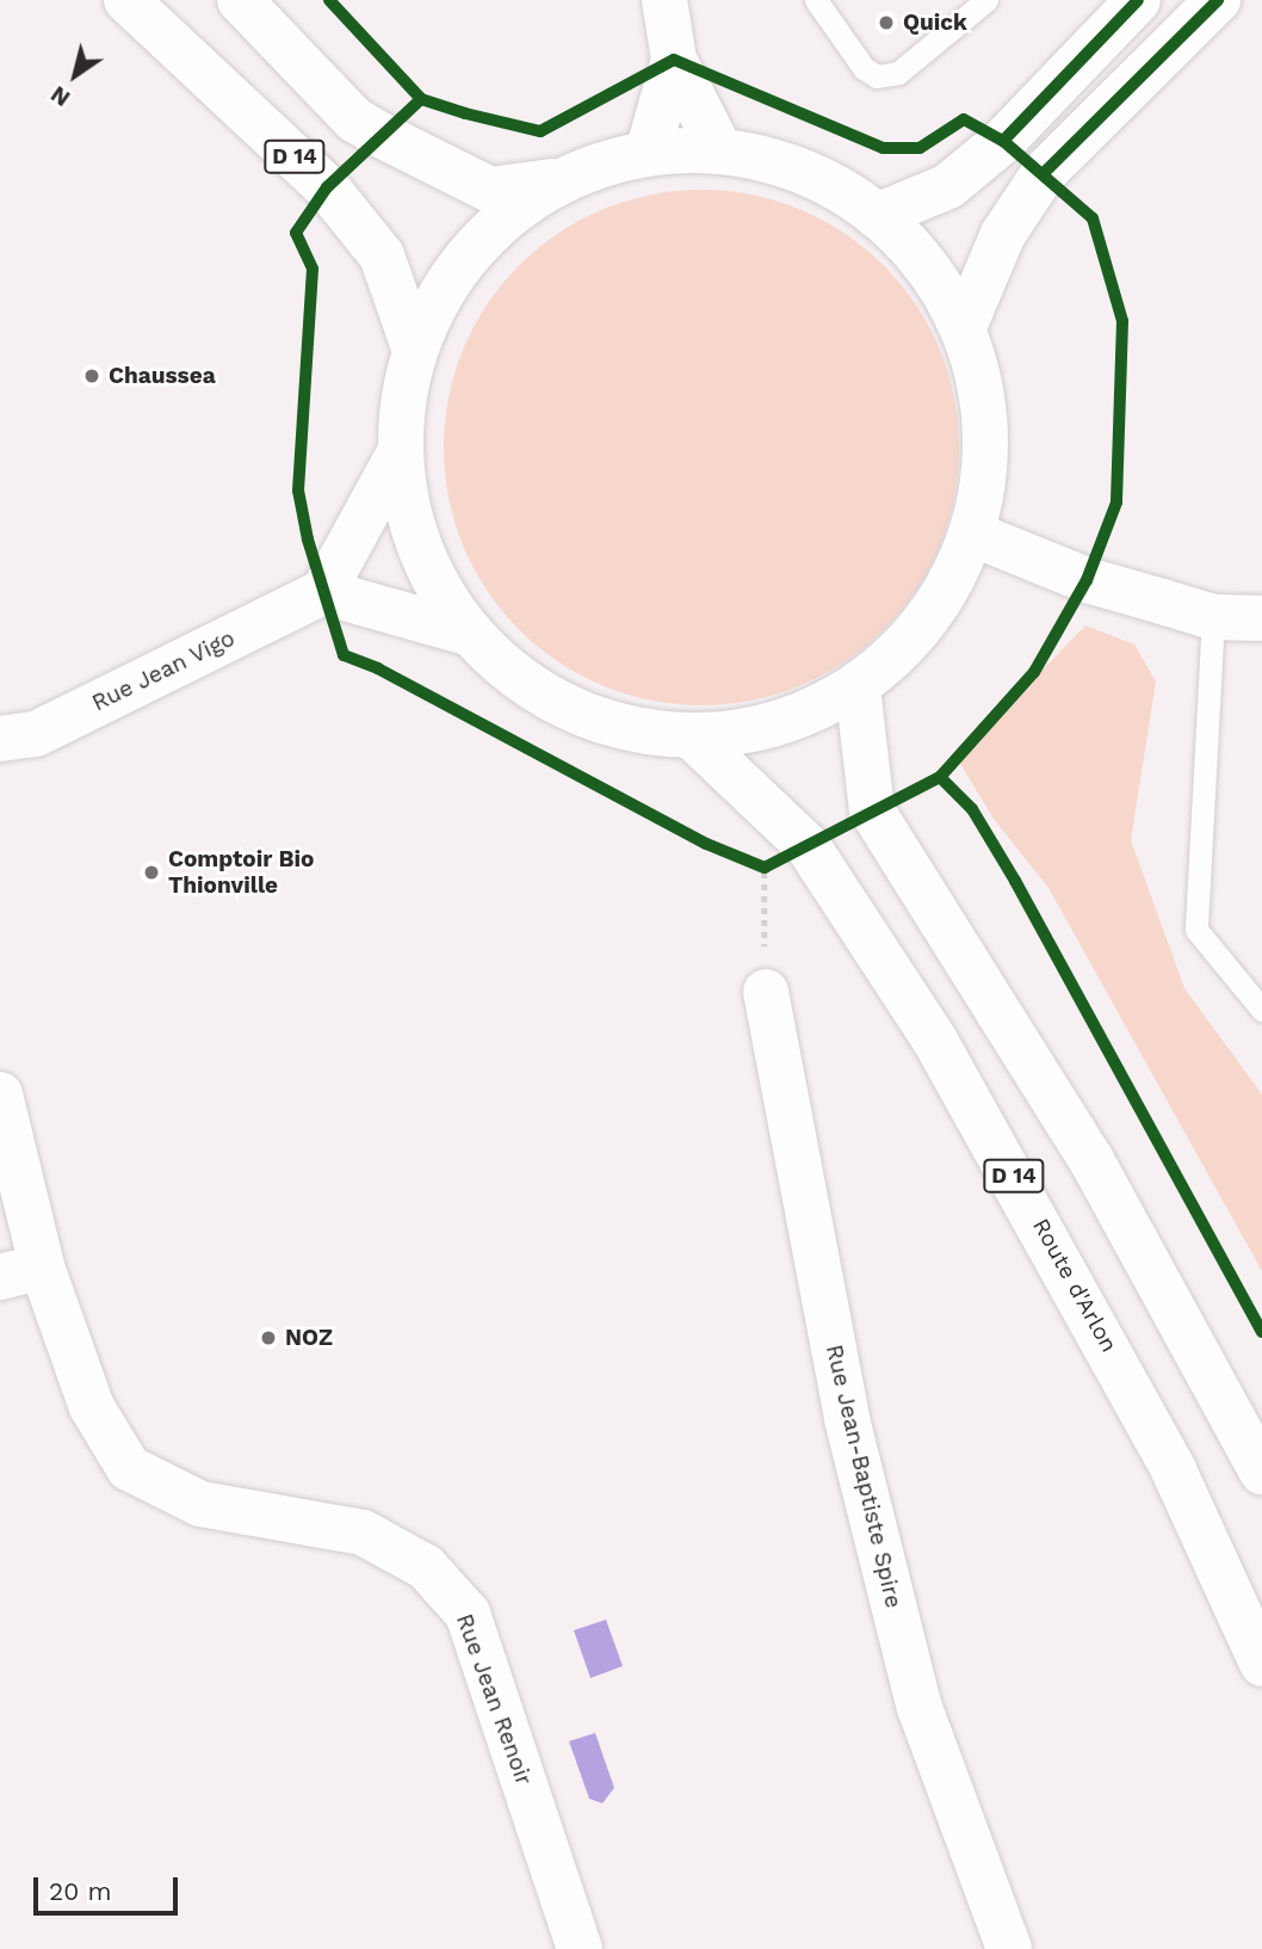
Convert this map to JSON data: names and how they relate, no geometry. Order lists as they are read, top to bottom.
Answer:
{
  "streets": {
    "main road": [
      "D 14",
      "Rue Jean Vigo",
      "Route d'Arlon",
      "Rue Jean-Baptiste Spire",
      "Rue Jean Renoir"
    ]
  },
  "places": [
    "Quick",
    "Chaussea",
    "Comptoir Bio Thionville",
    "NOZ"
  ],
  "scale_bar": "20 m",
  "north": "bottom left"
}
